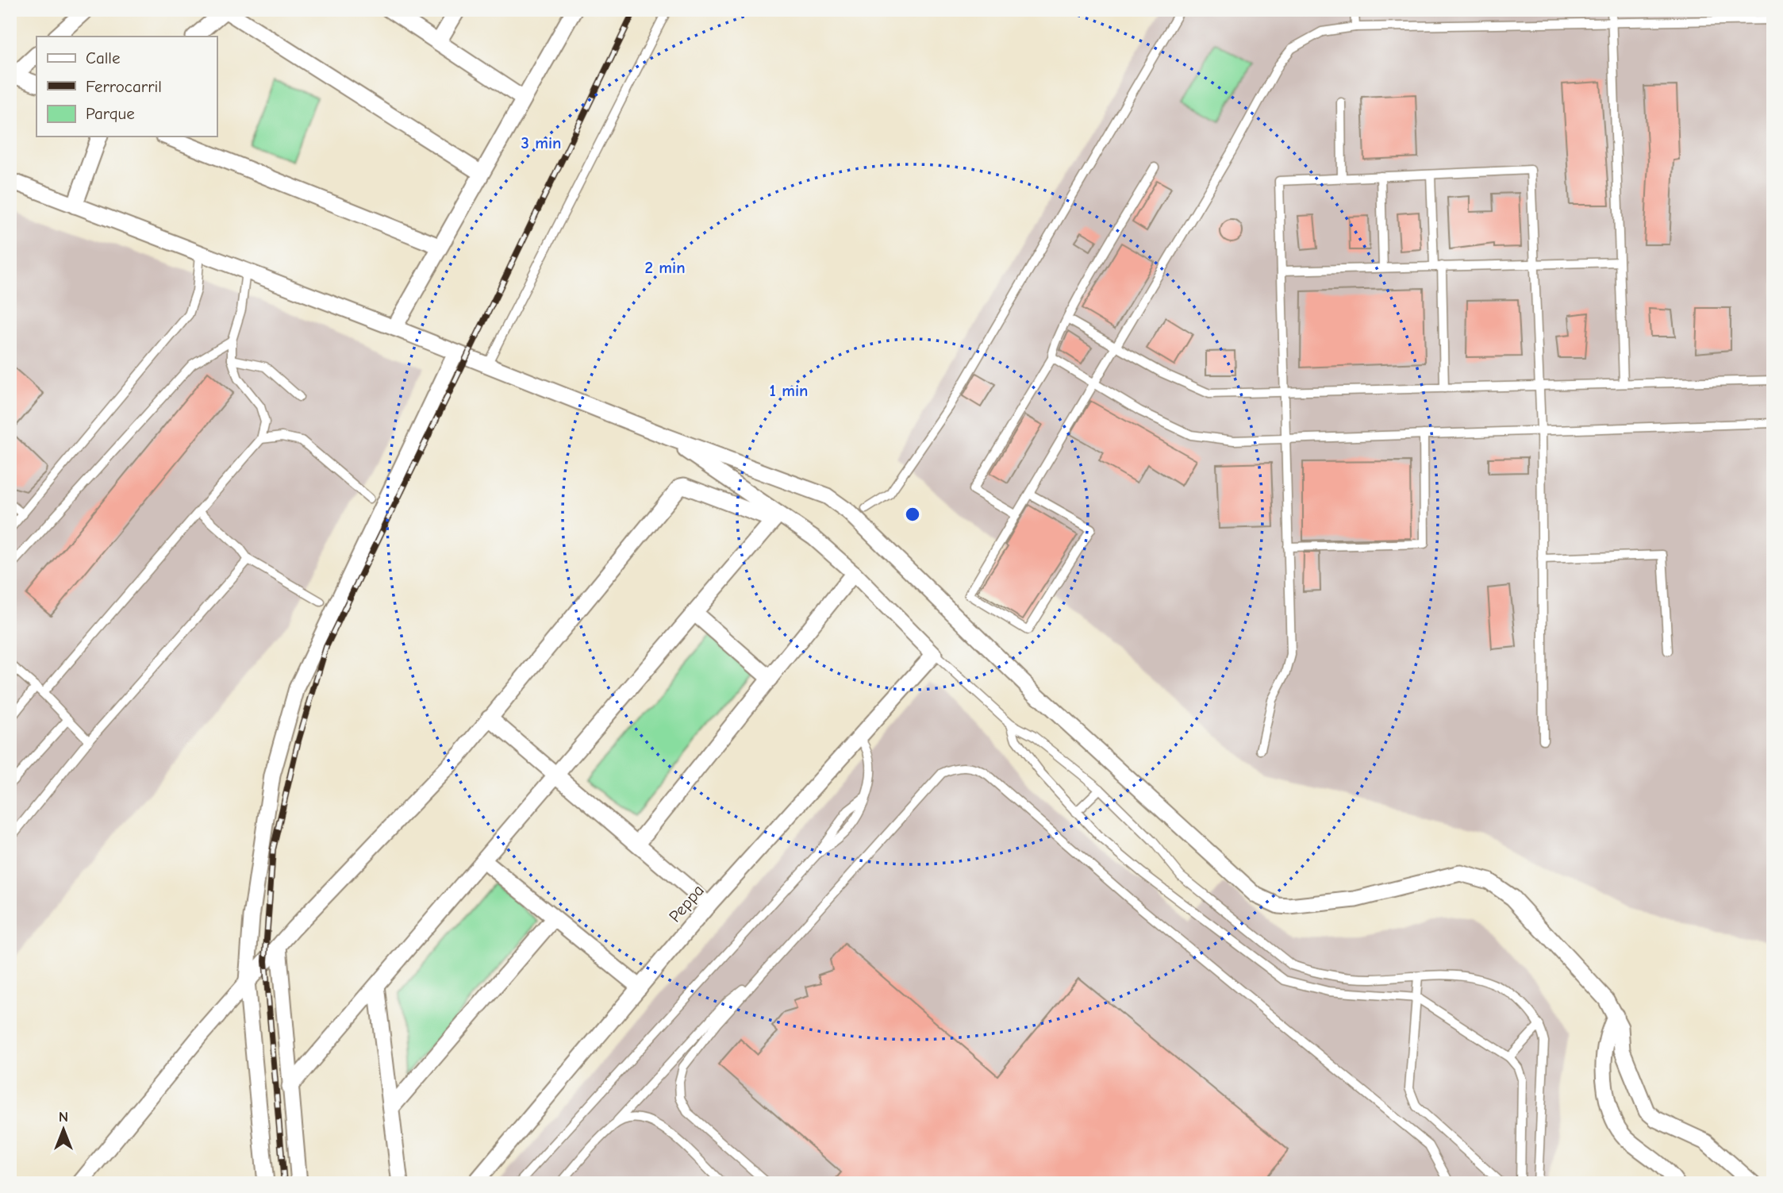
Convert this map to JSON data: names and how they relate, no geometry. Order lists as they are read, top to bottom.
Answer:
{
  "streets": {
    "street": ["Peppa"]
  },
  "legend": ["Calle", "Ferrocarril", "Parque"],
  "north": "top",
  "rings": ["3 min", "2 min", "1 min"]
}
